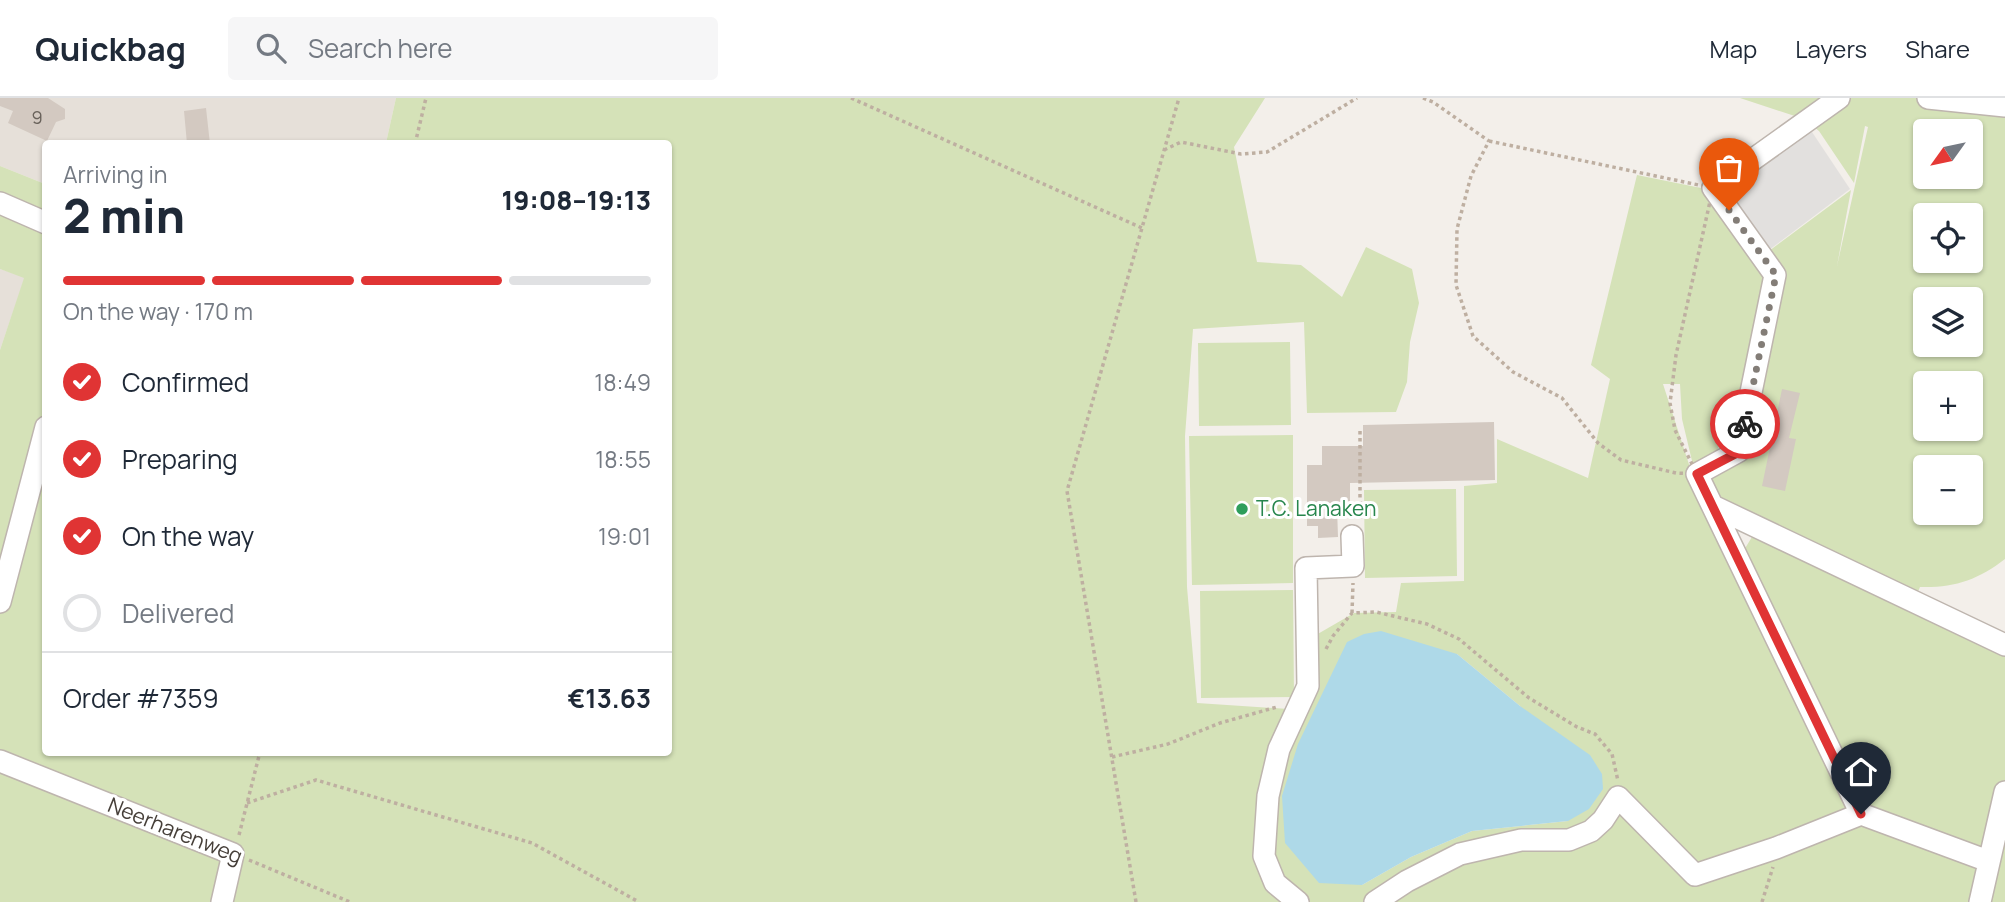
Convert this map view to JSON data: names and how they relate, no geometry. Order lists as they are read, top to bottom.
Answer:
{
  "streets": {
    "street": ["Neerharenweg"]
  },
  "places": ["T.C. Lanaken"],
  "house_numbers": ["9"],
  "north": "bottom left",
  "page": {
    "header": "Quickbag",
    "search": "Search here",
    "nav": ["Map", "Layers", "Share"],
    "map_buttons": ["+", "−"],
    "heading": ["2 min", "Arriving in", "19:08–19:13"],
    "panel": ["Order #7359", "€13.63"],
    "bar": "On the way · 170 m",
    "list": [
      ["Confirmed", "18:49"],
      ["Preparing", "18:55"],
      ["On the way", "19:01"],
      "Delivered"
    ]
  }
}
